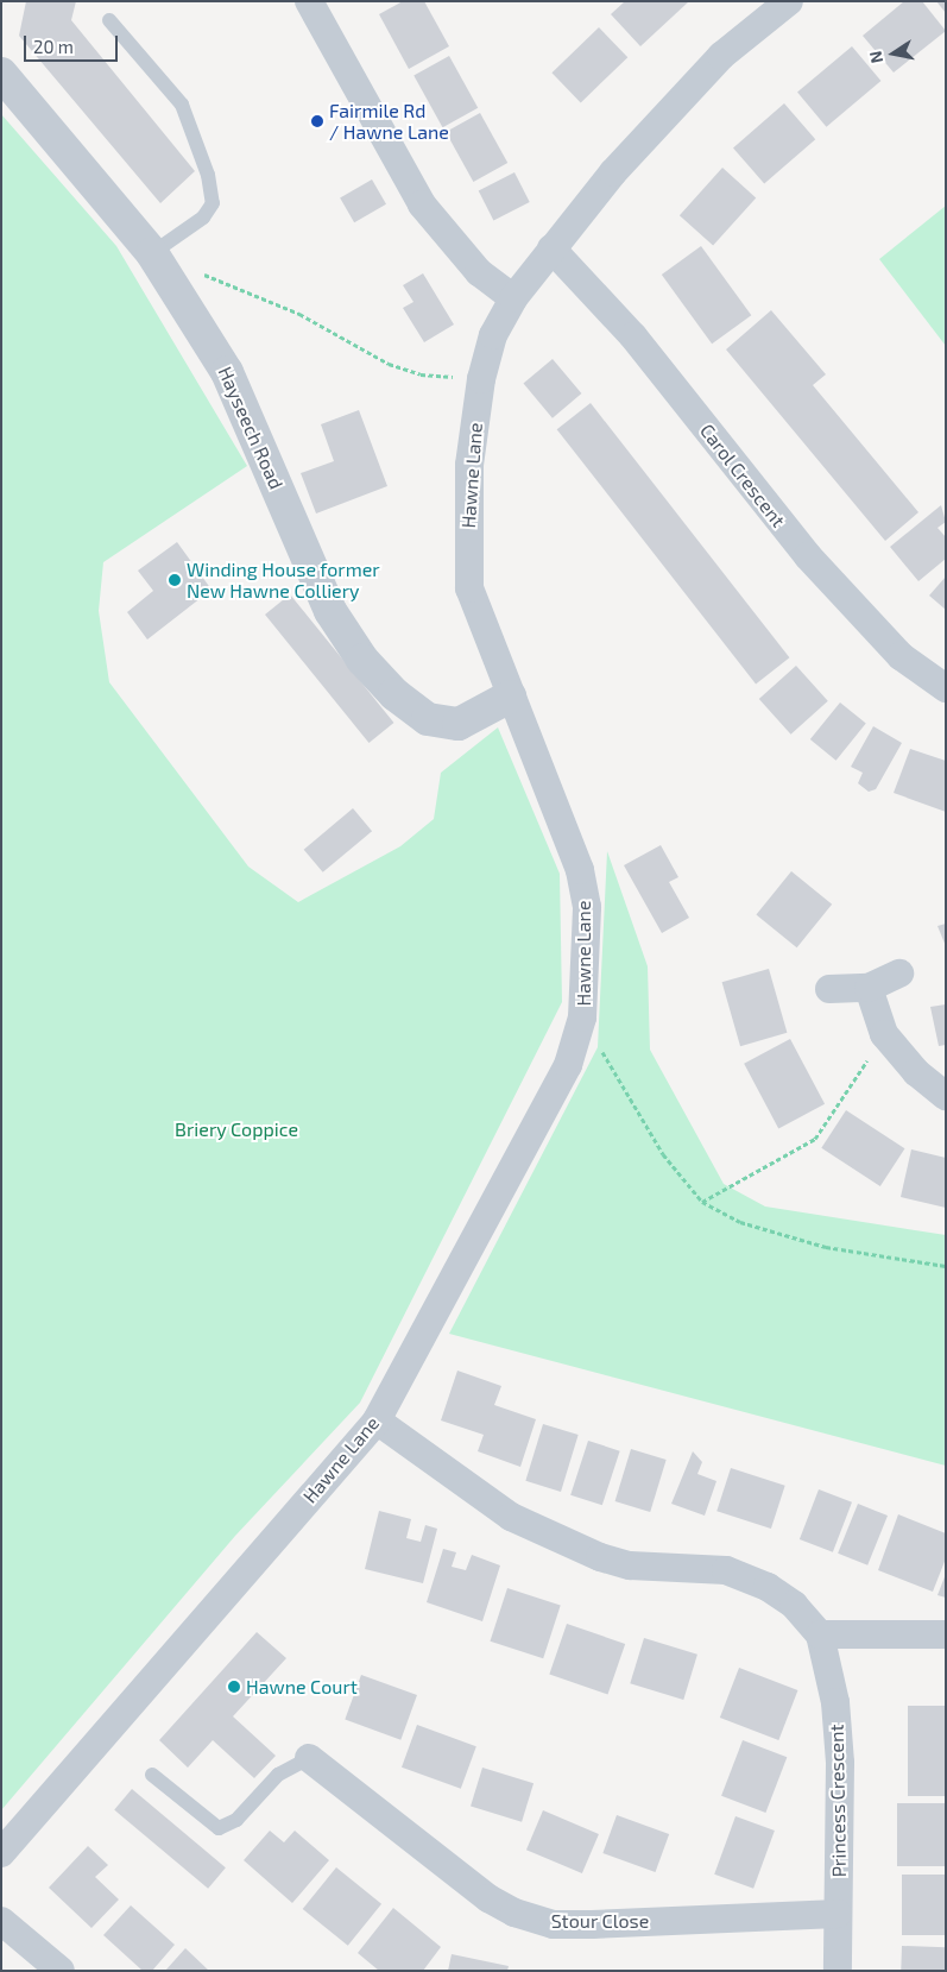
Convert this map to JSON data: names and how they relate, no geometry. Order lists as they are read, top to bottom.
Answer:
{
  "streets": {
    "street": [
      "Hayseech Road",
      "Hawne Lane",
      "Carol Crescent",
      "Princess Crescent",
      "Stour Close"
    ]
  },
  "crossings": [
    ["Hayseech Road", "Hawne Lane"],
    ["Hawne Lane", "Carol Crescent"],
    ["Hawne Lane", "Princess Crescent"],
    ["Princess Crescent", "Stour Close"]
  ],
  "parks": ["Briery Coppice"],
  "places": ["Fairmile Rd / Hawne Lane", "Winding House former New Hawne Colliery", "Hawne Court"],
  "scale_bar": "20 m",
  "north": "left"
}
